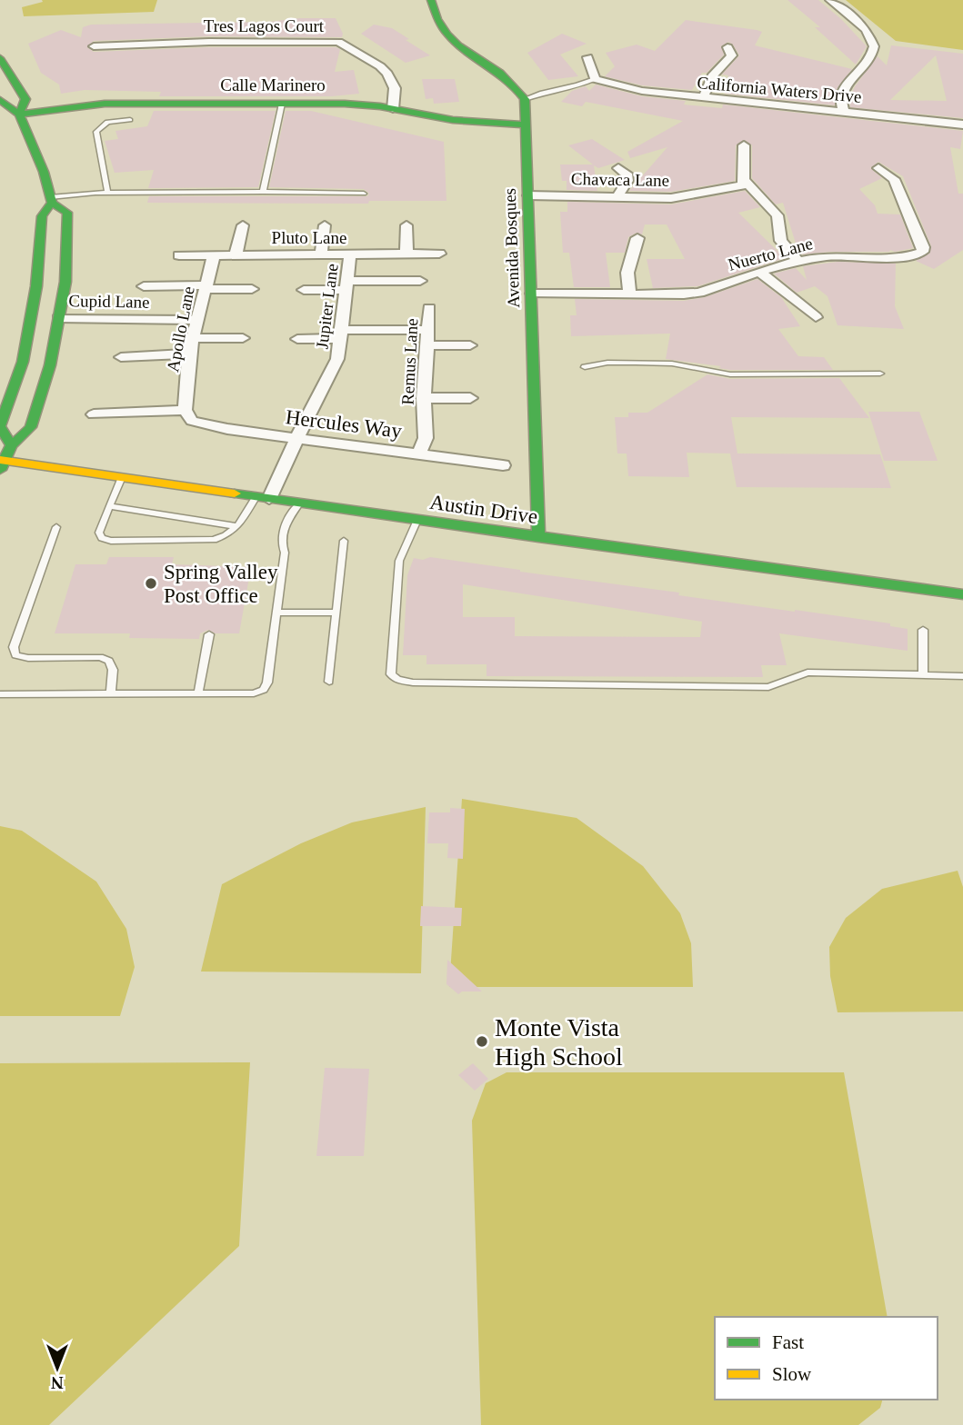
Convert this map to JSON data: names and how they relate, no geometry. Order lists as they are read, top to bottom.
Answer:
{
  "streets": {
    "main road": ["Calle Marinero", "Avenida Bosques", "Austin Drive"],
    "street": [
      "Tres Lagos Court",
      "California Waters Drive",
      "Chavaca Lane",
      "Pluto Lane",
      "Nuerto Lane",
      "Cupid Lane",
      "Jupiter Lane",
      "Apollo Lane",
      "Remus Lane",
      "Hercules Way"
    ]
  },
  "crossings": [
    ["Tres Lagos Court", "Calle Marinero"],
    ["Calle Marinero", "Avenida Bosques"],
    ["Chavaca Lane", "Avenida Bosques"],
    ["Pluto Lane", "Jupiter Lane"],
    ["Pluto Lane", "Apollo Lane"],
    ["Avenida Bosques", "Nuerto Lane"],
    ["Avenida Bosques", "Austin Drive"],
    ["Cupid Lane", "Apollo Lane"],
    ["Jupiter Lane", "Hercules Way"],
    ["Jupiter Lane", "Austin Drive"],
    ["Apollo Lane", "Hercules Way"],
    ["Remus Lane", "Hercules Way"]
  ],
  "places": ["Spring Valley Post Office", "Monte Vista High School"],
  "legend": ["Fast", "Slow"],
  "north": "bottom"
}
